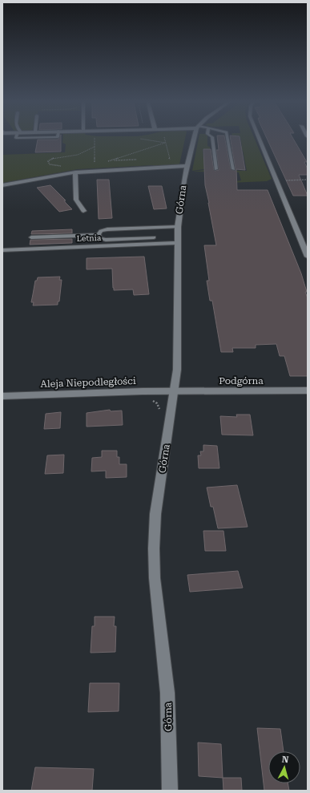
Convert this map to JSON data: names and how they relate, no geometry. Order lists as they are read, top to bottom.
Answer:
{
  "streets": {
    "street": [
      "Górna",
      "Letnia",
      "Podgórna",
      "Aleja Niepodległości"
    ]
  },
  "crossings": [
    ["Górna", "Letnia"],
    ["Górna", "Podgórna"],
    ["Górna", "Aleja Niepodległości"],
    ["Podgórna", "Aleja Niepodległości"]
  ],
  "north": "top"
}
